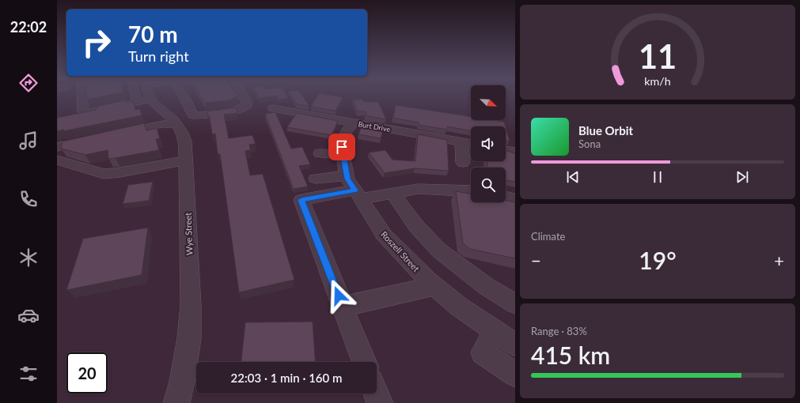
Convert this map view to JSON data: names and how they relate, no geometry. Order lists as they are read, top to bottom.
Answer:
{
  "streets": {
    "street": ["Burt Drive", "Wye Street", "Roszell Street"]
  },
  "crossings": [
    ["Burt Drive", "Roszell Street"]
  ],
  "north": "bottom right",
  "page": {
    "tabs": "22:02",
    "turn": ["70 m", "Turn right"],
    "song": ["Blue Orbit", "Sona"],
    "tile": [
      "Climate",
      ["Range · 83%", "415 km"]
    ],
    "heat": ["−", "19°", "+"],
    "limit": "20",
    "trip": "22:03 · 1 min · 160 m",
    "gauge": ["11", "km/h"]
  }
}
